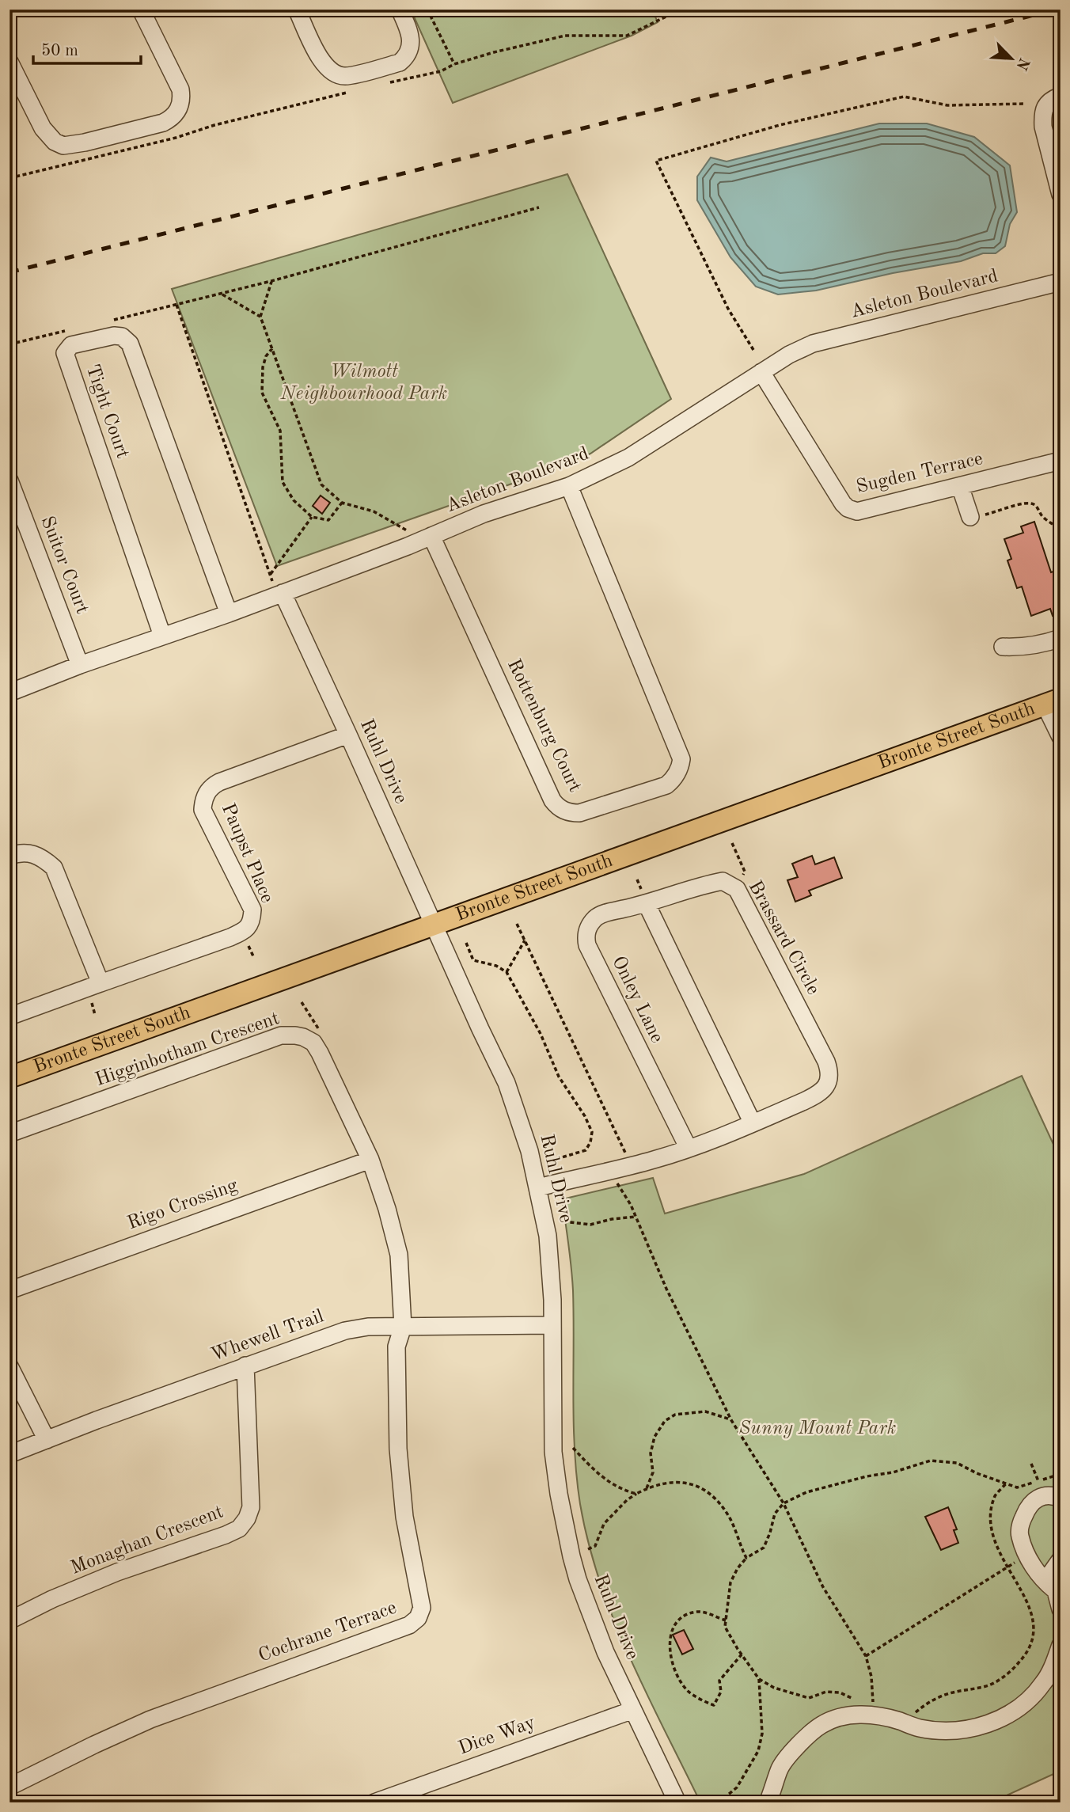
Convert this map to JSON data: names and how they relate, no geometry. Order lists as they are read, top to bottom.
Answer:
{
  "streets": {
    "main road": ["Bronte Street South"],
    "street": [
      "Asleton Boulevard",
      "Tight Court",
      "Sugden Terrace",
      "Suitor Court",
      "Rottenburg Court",
      "Ruhl Drive",
      "Paupst Place",
      "Brassard Circle",
      "Onley Lane",
      "Higginbotham Crescent",
      "Rigo Crossing",
      "Whewell Trail",
      "Monaghan Crescent",
      "Cochrane Terrace",
      "Dice Way"
    ]
  },
  "crossings": [
    ["Asleton Boulevard", "Tight Court"],
    ["Asleton Boulevard", "Sugden Terrace"],
    ["Asleton Boulevard", "Suitor Court"],
    ["Asleton Boulevard", "Rottenburg Court"],
    ["Asleton Boulevard", "Ruhl Drive"],
    ["Bronte Street South", "Ruhl Drive"],
    ["Ruhl Drive", "Paupst Place"],
    ["Ruhl Drive", "Brassard Circle"],
    ["Ruhl Drive", "Whewell Trail"],
    ["Ruhl Drive", "Dice Way"],
    ["Brassard Circle", "Onley Lane"],
    ["Whewell Trail", "Monaghan Crescent"],
    ["Whewell Trail", "Cochrane Terrace"]
  ],
  "parks": ["Wilmott Neighbourhood Park", "Sunny Mount Park"],
  "scale_bar": "50 m",
  "north": "bottom right"
}
